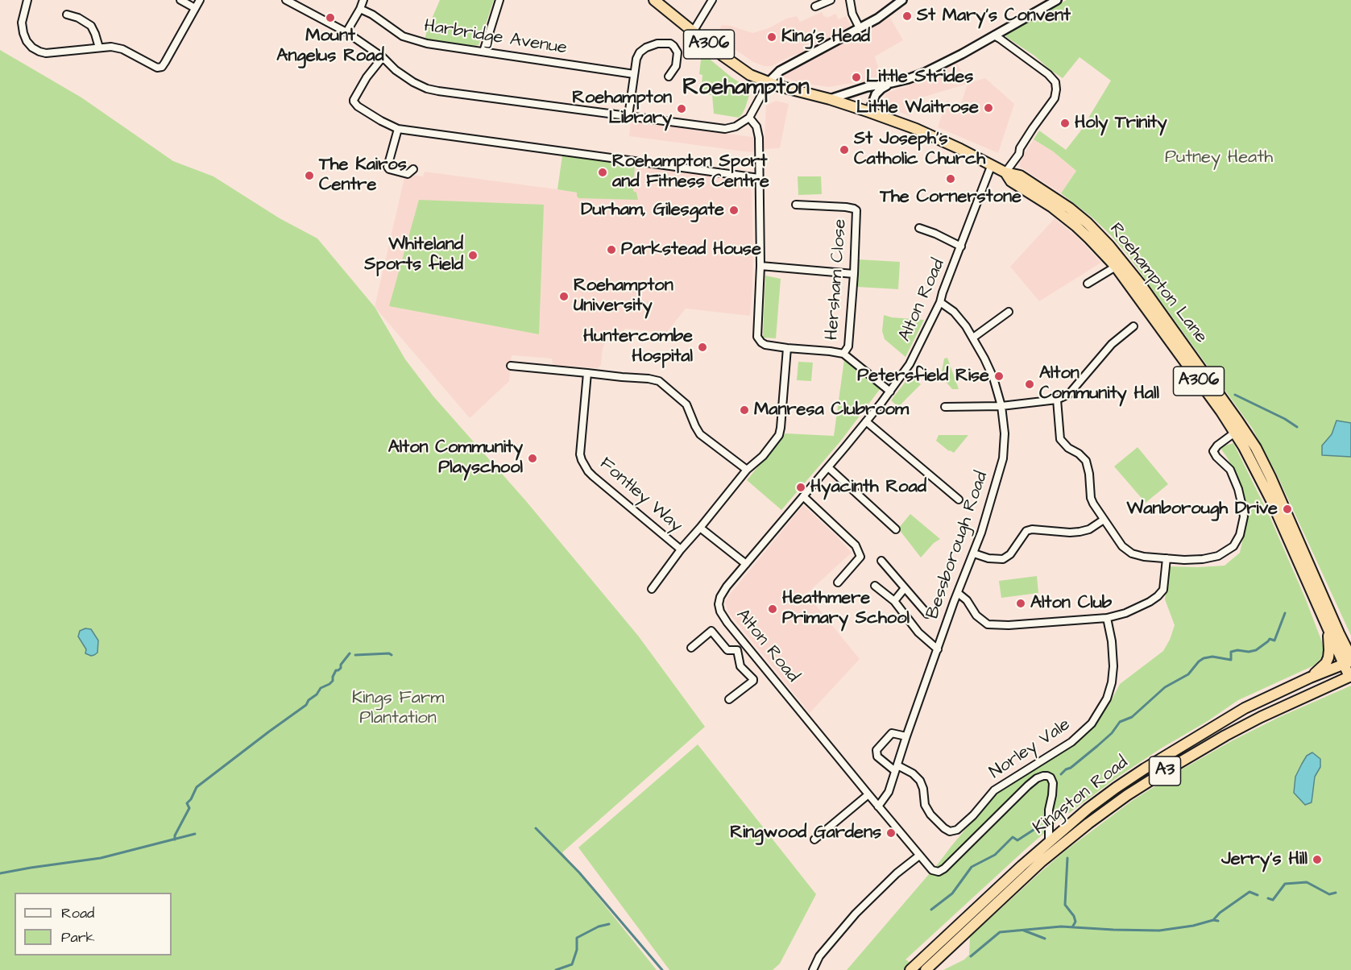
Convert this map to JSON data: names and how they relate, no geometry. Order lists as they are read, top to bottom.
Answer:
{
  "streets": {
    "highway": [
      "A306",
      "Roehampton Lane",
      "A3",
      "Kingston Road"
    ],
    "street": [
      "Harbridge Avenue",
      "Hersham Close",
      "Alton Road",
      "Fontley Way",
      "Bessborough Road",
      "Norley Vale"
    ]
  },
  "crossings": [
    ["A306", "Roehampton Lane"],
    ["A306", "Kingston Road"],
    ["Roehampton Lane", "Alton Road"],
    ["Roehampton Lane", "Kingston Road"],
    ["Alton Road", "Bessborough Road"],
    ["Alton Road", "Kingston Road"],
    ["Bessborough Road", "Norley Vale"]
  ],
  "districts": ["Roehampton"],
  "parks": ["Putney Heath", "Kings Farm Plantation"],
  "places": [
    "St Mary's Convent",
    "Mount Angelus Road",
    "King's Head",
    "Little Strides",
    "Little Waitrose",
    "Roehampton Library",
    "Holy Trinity",
    "St Joseph's Catholic Church",
    "Roehampton Sport and Fitness Centre",
    "The Kairos Centre",
    "The Cornerstone",
    "Durham, Gilesgate",
    "Parkstead House",
    "Whiteland Sports field",
    "Roehampton University",
    "Huntercombe Hospital",
    "Petersfield Rise",
    "Alton Community Hall",
    "Manresa Clubroom",
    "Alton Community Playschool",
    "Hyacinth Road",
    "Wanborough Drive",
    "Alton Club",
    "Heathmere Primary School",
    "Ringwood Gardens",
    "Jerry's Hill"
  ],
  "legend": ["Road", "Park"]
}
